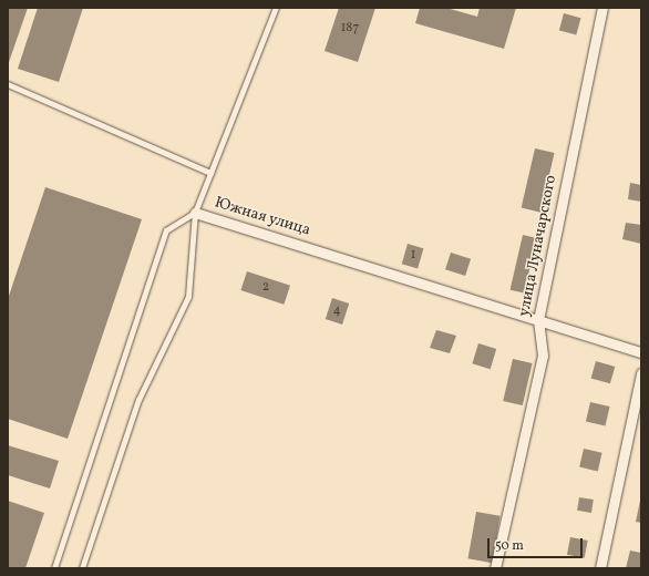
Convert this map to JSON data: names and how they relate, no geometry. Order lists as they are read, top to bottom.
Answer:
{
  "streets": {
    "street": ["Южная улица", "улица Луначарского"]
  },
  "crossings": [
    ["Южная улица", "улица Луначарского"]
  ],
  "house_numbers": [
    "187",
    "1",
    "2",
    "4"
  ],
  "scale_bar": "50 m"
}
